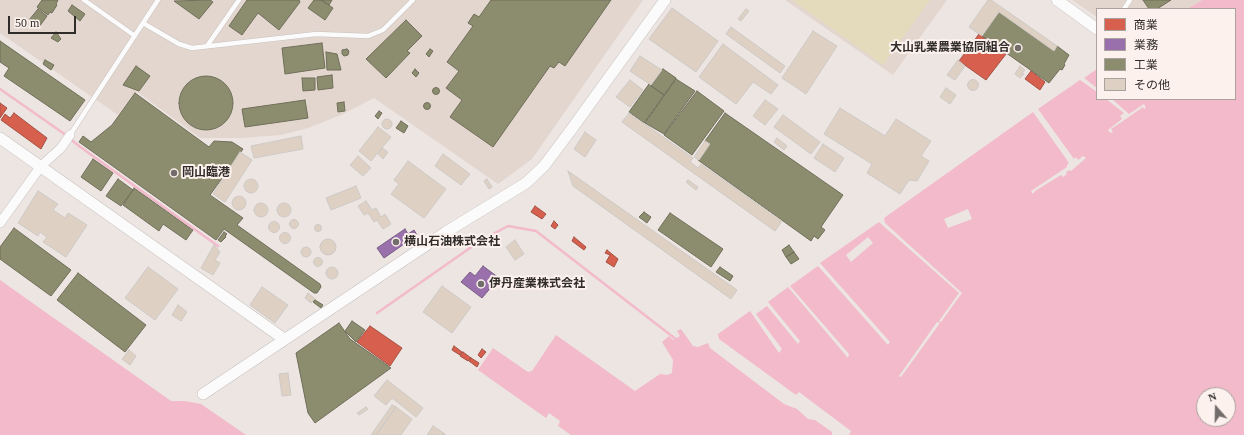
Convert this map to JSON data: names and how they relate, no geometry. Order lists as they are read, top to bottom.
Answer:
{
  "places": [
    "大山乳業農業協同組合",
    "岡山臨港",
    "横山石油株式会社",
    "伊丹産業株式会社"
  ],
  "legend": [
    "商業",
    "業務",
    "工業",
    "その他"
  ],
  "scale_bar": "50 m",
  "north": "top"
}
